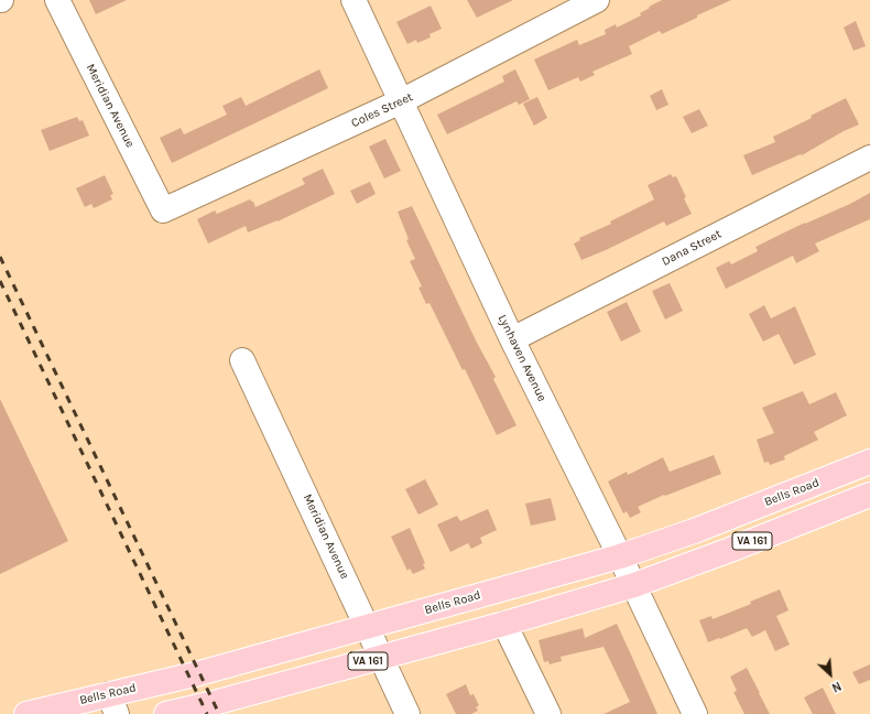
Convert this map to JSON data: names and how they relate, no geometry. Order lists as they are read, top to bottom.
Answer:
{
  "streets": {
    "main road": ["Bells Road", "VA 161"],
    "street": [
      "Meridian Avenue",
      "Coles Street",
      "Dana Street",
      "Lynhaven Avenue"
    ]
  },
  "crossings": [
    ["Meridian Avenue", "Coles Street"],
    ["Meridian Avenue", "Bells Road"],
    ["Meridian Avenue", "VA 161"],
    ["Coles Street", "Lynhaven Avenue"],
    ["Dana Street", "Lynhaven Avenue"],
    ["Lynhaven Avenue", "Bells Road"],
    ["Lynhaven Avenue", "VA 161"]
  ],
  "north": "bottom right"
}
